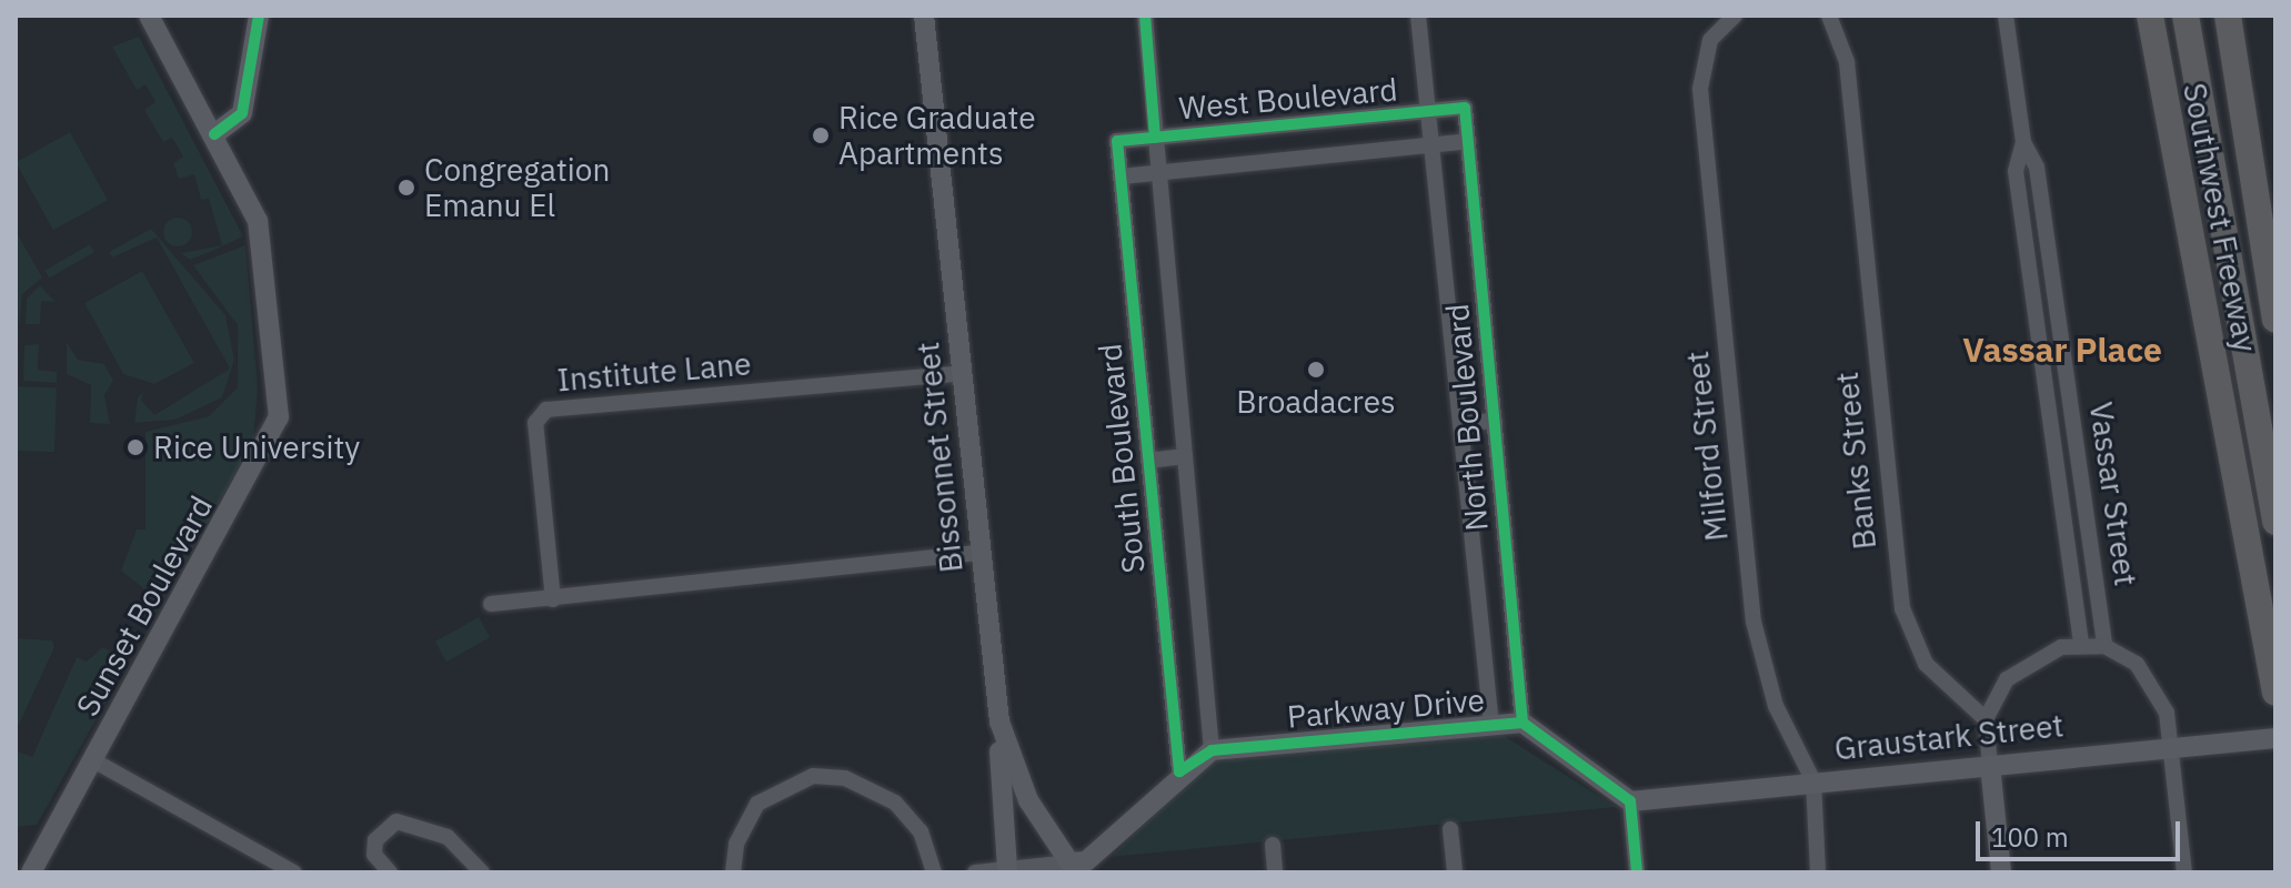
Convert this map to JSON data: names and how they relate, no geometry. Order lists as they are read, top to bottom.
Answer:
{
  "streets": {
    "highway": ["Southwest Freeway"],
    "main road": [
      "Bissonnet Street",
      "Sunset Boulevard",
      "Parkway Drive",
      "Graustark Street"
    ],
    "street": [
      "West Boulevard",
      "Institute Lane",
      "North Boulevard",
      "Milford Street",
      "South Boulevard",
      "Banks Street",
      "Vassar Street"
    ]
  },
  "crossings": [
    ["West Boulevard", "North Boulevard"],
    ["West Boulevard", "South Boulevard"],
    ["Institute Lane", "Bissonnet Street"],
    ["North Boulevard", "Parkway Drive"],
    ["Milford Street", "Graustark Street"],
    ["Bissonnet Street", "Parkway Drive"],
    ["South Boulevard", "Parkway Drive"],
    ["Parkway Drive", "Graustark Street"]
  ],
  "districts": ["Vassar Place"],
  "places": [
    "Rice Graduate Apartments",
    "Congregation Emanu El",
    "Broadacres",
    "Rice University"
  ],
  "scale_bar": "100 m"
}
